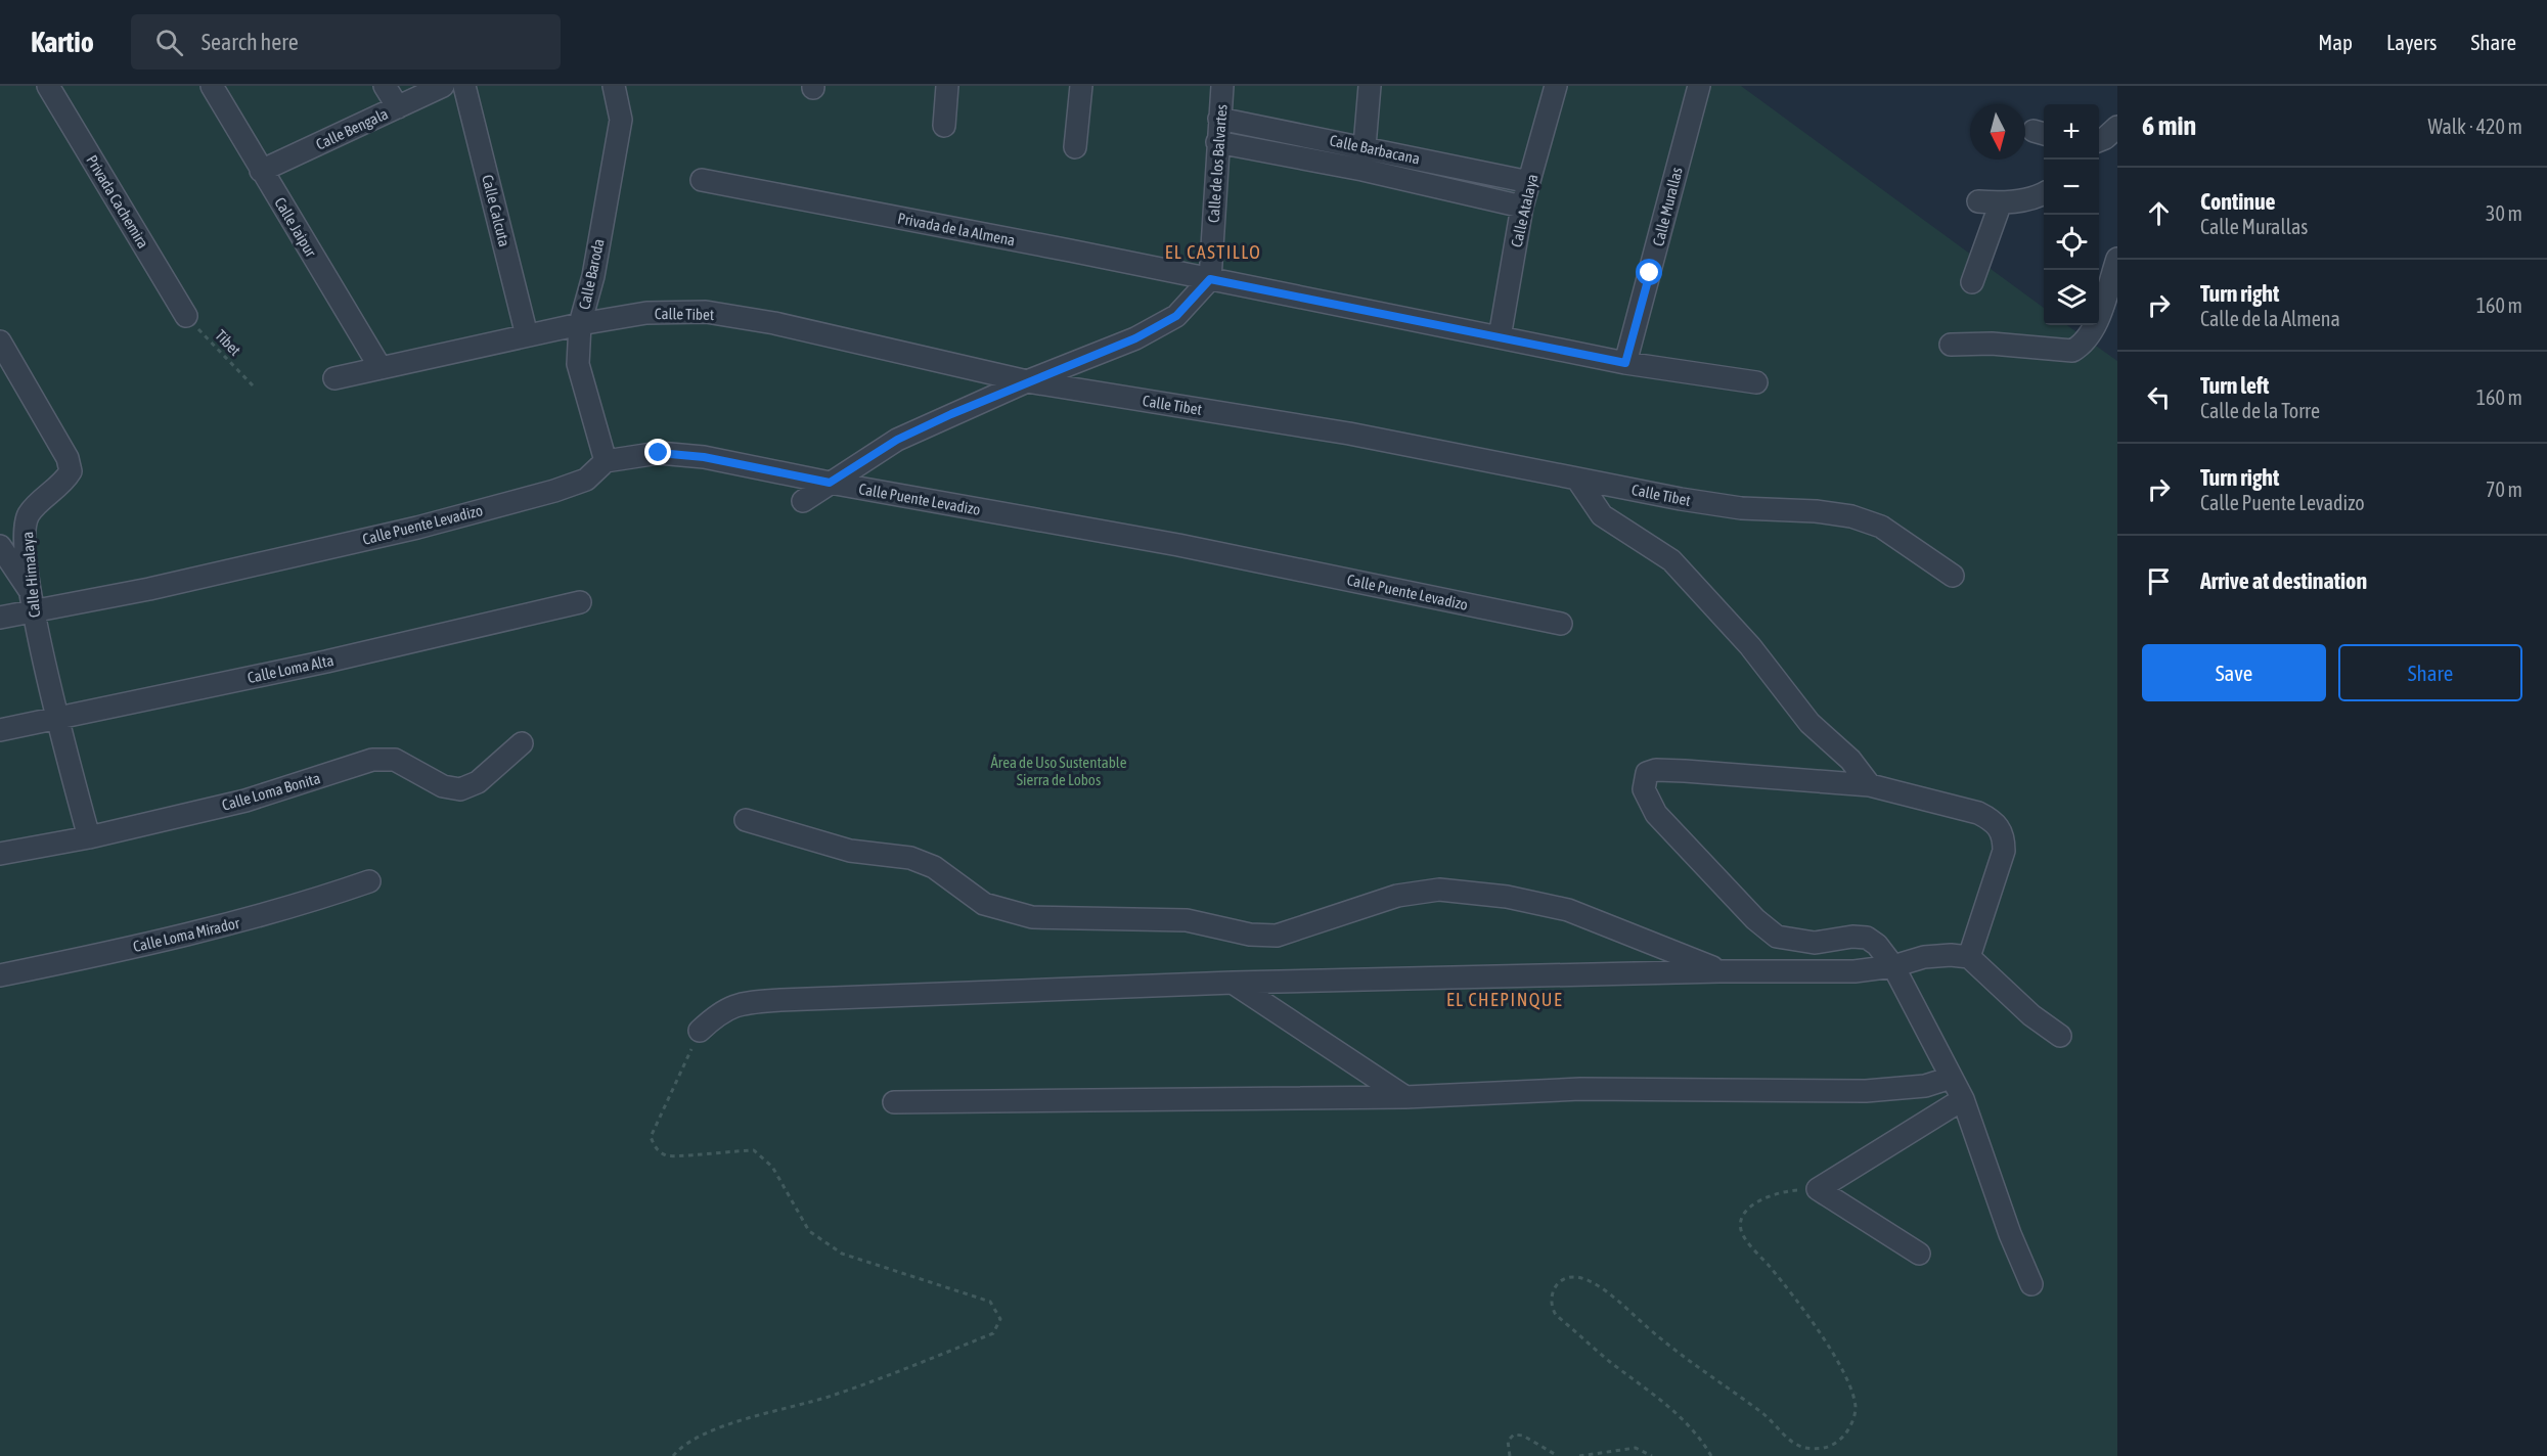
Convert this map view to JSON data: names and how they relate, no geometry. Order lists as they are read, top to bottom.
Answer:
{
  "streets": {
    "street": [
      "Calle Bengala",
      "Calle Barbacana",
      "Calle de los Balvartes",
      "Privada Cachemira",
      "Calle Murallas",
      "Calle Calcuta",
      "Calle Atalaya",
      "Calle Jaipur",
      "Privada de la Almena",
      "Calle Baroda",
      "Calle Tibet",
      "Calle Puente Levadizo",
      "Calle Himalaya",
      "Calle Loma Alta",
      "Calle Loma Bonita",
      "Calle Loma Mirador"
    ],
    "path": ["Tibet"]
  },
  "crossings": [
    ["Calle Bengala", "Calle Jaipur"],
    ["Calle Barbacana", "Calle de los Balvartes"],
    ["Calle Barbacana", "Calle Atalaya"],
    ["Calle de los Balvartes", "Privada de la Almena"],
    ["Privada Cachemira", "Tibet"],
    ["Calle Murallas", "Privada de la Almena"],
    ["Calle Calcuta", "Calle Tibet"],
    ["Calle Atalaya", "Privada de la Almena"],
    ["Calle Jaipur", "Calle Tibet"],
    ["Calle Baroda", "Calle Tibet"],
    ["Calle Baroda", "Calle Puente Levadizo"],
    ["Calle Puente Levadizo", "Calle Himalaya"],
    ["Calle Himalaya", "Calle Loma Alta"],
    ["Calle Himalaya", "Calle Loma Bonita"]
  ],
  "districts": ["EL CASTILLO", "EL CHEPINQUE"],
  "parks": ["Área de Uso Sustentable Sierra de Lobos"],
  "north": "bottom",
  "page": {
    "header": "Kartio",
    "search": "Search here",
    "nav": ["Map", "Layers", "Share"],
    "heading": ["6 min", "Walk · 420 m"],
    "map_buttons": ["+", "−"],
    "list": [
      ["Continue", "Calle Murallas", "30 m"],
      ["Turn right", "Calle de la Almena", "160 m"],
      ["Turn left", "Calle de la Torre", "160 m"],
      ["Turn right", "Calle Puente Levadizo", "70 m"],
      "Arrive at destination"
    ],
    "buttons": ["Save", "Share"]
  }
}
